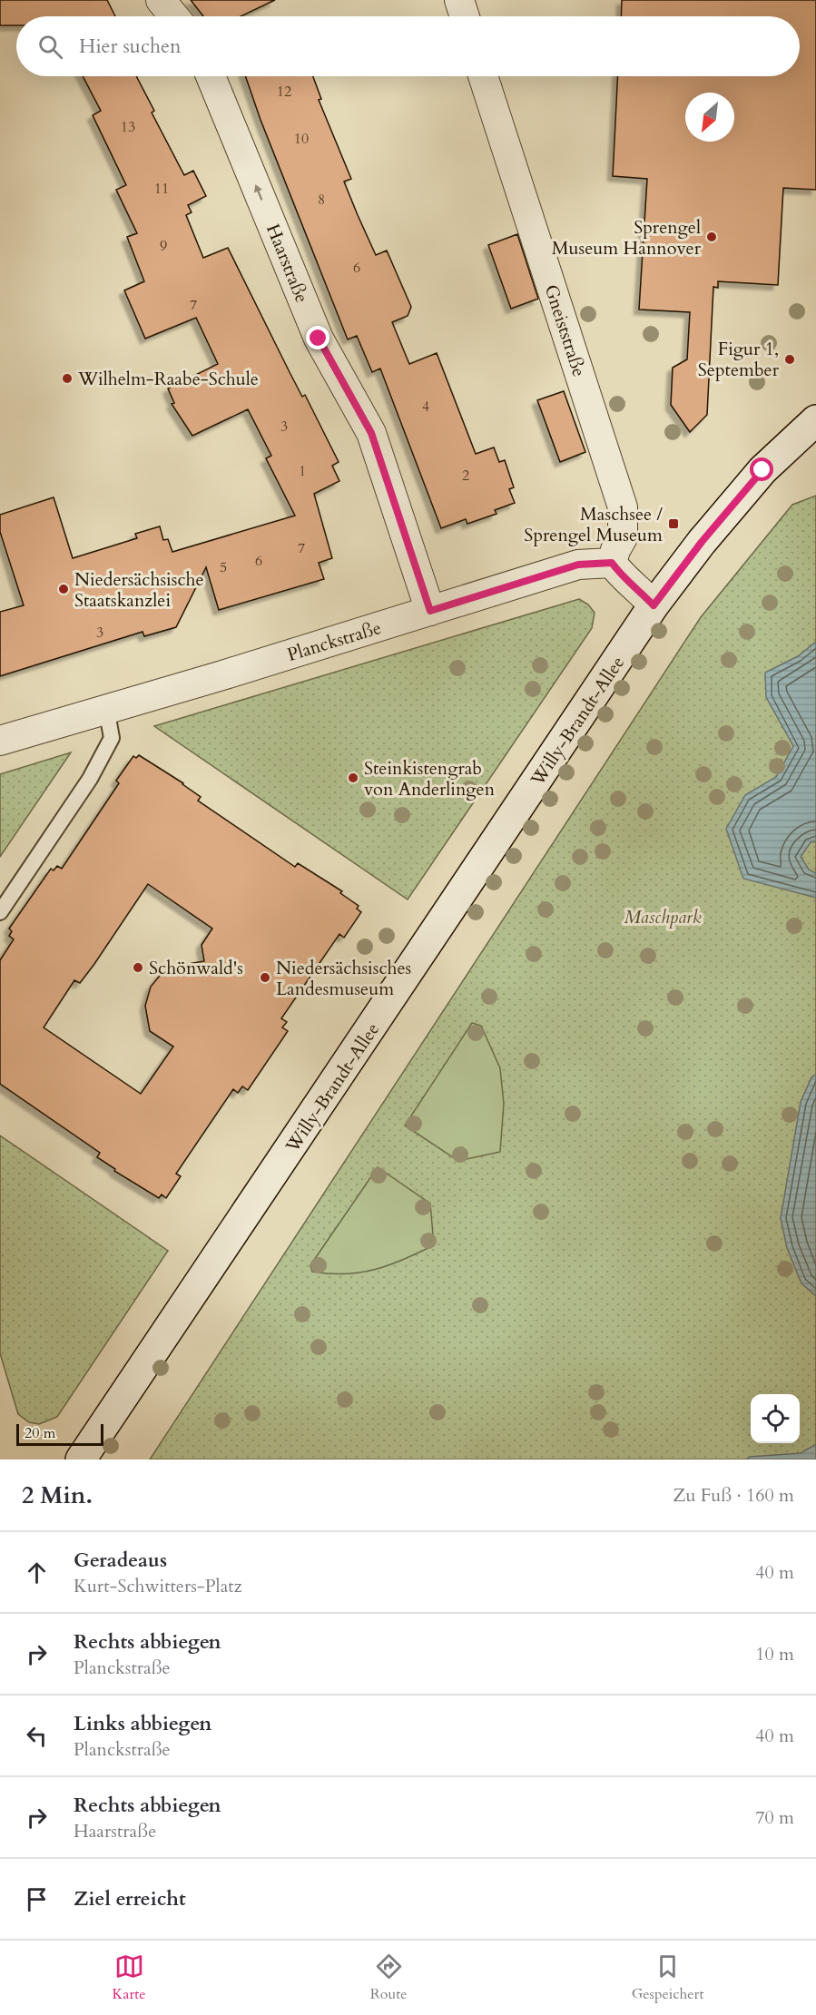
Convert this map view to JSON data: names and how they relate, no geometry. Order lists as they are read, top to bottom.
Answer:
{
  "streets": {
    "street": [
      "Haarstraße",
      "Gneiststraße",
      "Planckstraße",
      "Willy-Brandt-Allee"
    ]
  },
  "crossings": [
    ["Haarstraße", "Planckstraße"],
    ["Gneiststraße", "Planckstraße"]
  ],
  "one_way": ["Haarstraße"],
  "parks": ["Maschpark"],
  "places": {
    "other": [
      "Sprengel Museum Hannover",
      "Figur 1, September",
      "Wilhelm-Raabe-Schule",
      "Niedersächsische Staatskanzlei",
      "Steinkistengrab von Anderlingen",
      "Schönwald's",
      "Niedersächsisches Landesmuseum"
    ],
    "transit": ["Maschsee / Sprengel Museum"]
  },
  "house_numbers": [
    "12",
    "13",
    "10",
    "11",
    "8",
    "9",
    "6",
    "7",
    "4",
    "3",
    "1",
    "2",
    "7",
    "6",
    "5",
    "3"
  ],
  "scale_bar": "20 m",
  "north": "bottom left",
  "page": {
    "search": "Hier suchen",
    "scale": "20 m",
    "heading": ["2 Min.", "Zu Fuß · 160 m"],
    "list": [
      ["Geradeaus", "Kurt-Schwitters-Platz", "40 m"],
      ["Rechts abbiegen", "Planckstraße", "10 m"],
      ["Links abbiegen", "Planckstraße", "40 m"],
      ["Rechts abbiegen", "Haarstraße", "70 m"],
      "Ziel erreicht"
    ],
    "nav": ["Karte", "Route", "Gespeichert"]
  }
}
